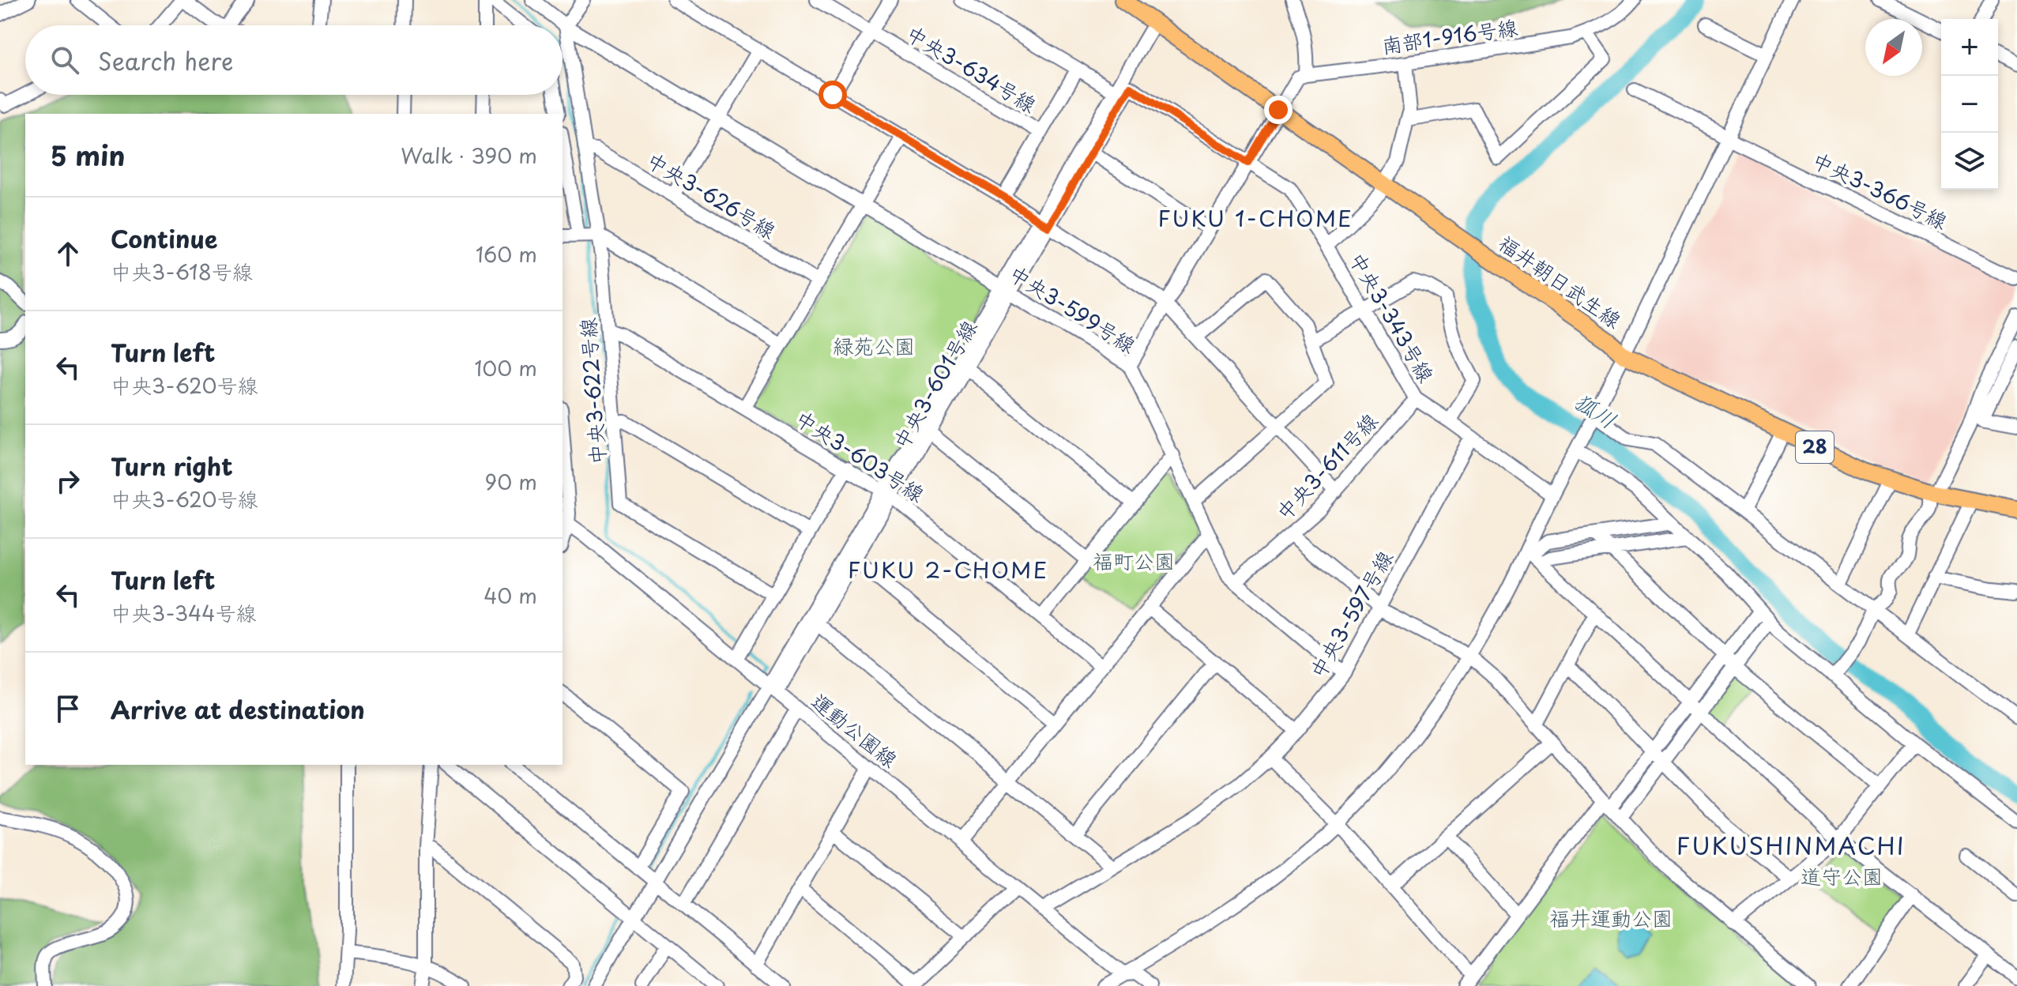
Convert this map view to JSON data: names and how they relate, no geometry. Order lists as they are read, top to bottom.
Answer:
{
  "streets": {
    "main road": ["福井朝日武生線", "28"],
    "street": [
      "南部1-916号線",
      "中央3-634号線",
      "中央3-366号線",
      "中央3-626号線",
      "中央3-599号線",
      "中央3-343号線",
      "中央3-601号線",
      "中央3-622号線",
      "中央3-603号線",
      "中央3-611号線",
      "中央3-597号線",
      "運動公園線"
    ]
  },
  "crossings": [
    ["中央3-626号線", "中央3-622号線"],
    ["中央3-599号線", "中央3-601号線"],
    ["中央3-599号線", "中央3-622号線"],
    ["中央3-599号線", "中央3-611号線"],
    ["中央3-599号線", "中央3-597号線"],
    ["中央3-343号線", "中央3-611号線"],
    ["中央3-343号線", "中央3-597号線"],
    ["中央3-601号線", "中央3-603号線"],
    ["中央3-601号線", "運動公園線"],
    ["中央3-622号線", "中央3-603号線"],
    ["中央3-597号線", "運動公園線"]
  ],
  "districts": ["FUKU 1-CHOME", "FUKU 2-CHOME", "FUKUSHINMACHI"],
  "water": ["狐川"],
  "parks": [
    "緑苑公園",
    "福町公園",
    "道守公園",
    "福井運動公園"
  ],
  "north": "bottom left",
  "page": {
    "map_buttons": ["+", "−"],
    "search": "Search here",
    "heading": ["5 min", "Walk · 390 m"],
    "list": [
      ["Continue", "中央3-618号線", "160 m"],
      ["Turn left", "中央3-620号線", "100 m"],
      ["Turn right", "中央3-620号線", "90 m"],
      ["Turn left", "中央3-344号線", "40 m"],
      "Arrive at destination"
    ]
  }
}
